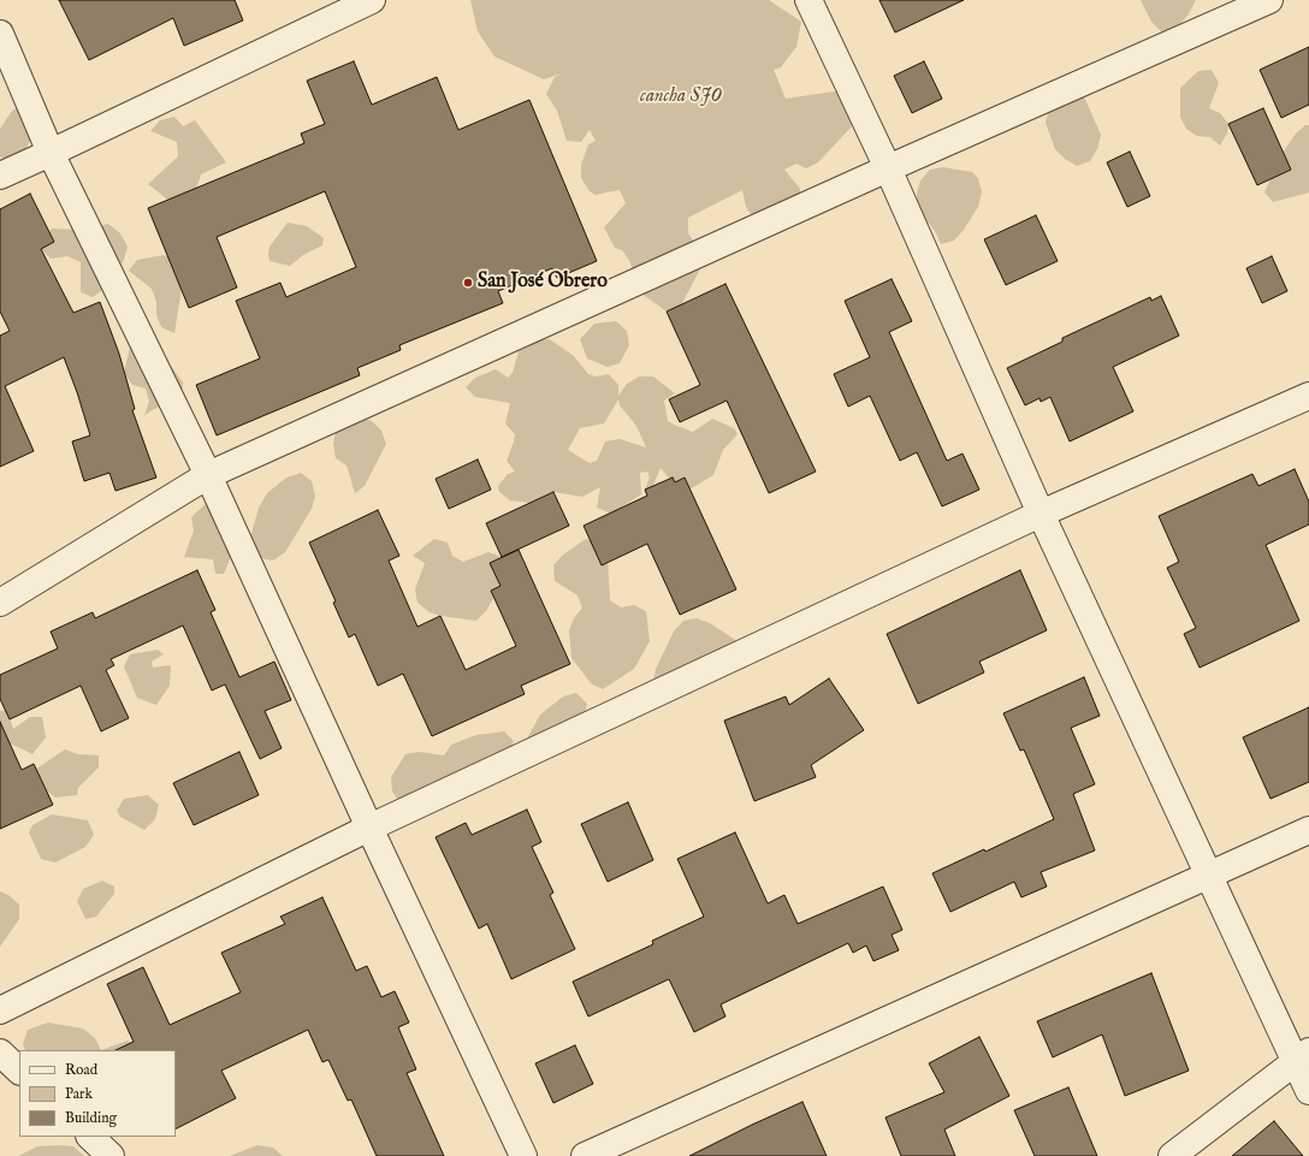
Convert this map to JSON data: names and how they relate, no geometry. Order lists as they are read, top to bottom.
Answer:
{
  "parks": ["cancha SJO"],
  "places": ["San José Obrero"],
  "legend": ["Road", "Park", "Building"]
}
